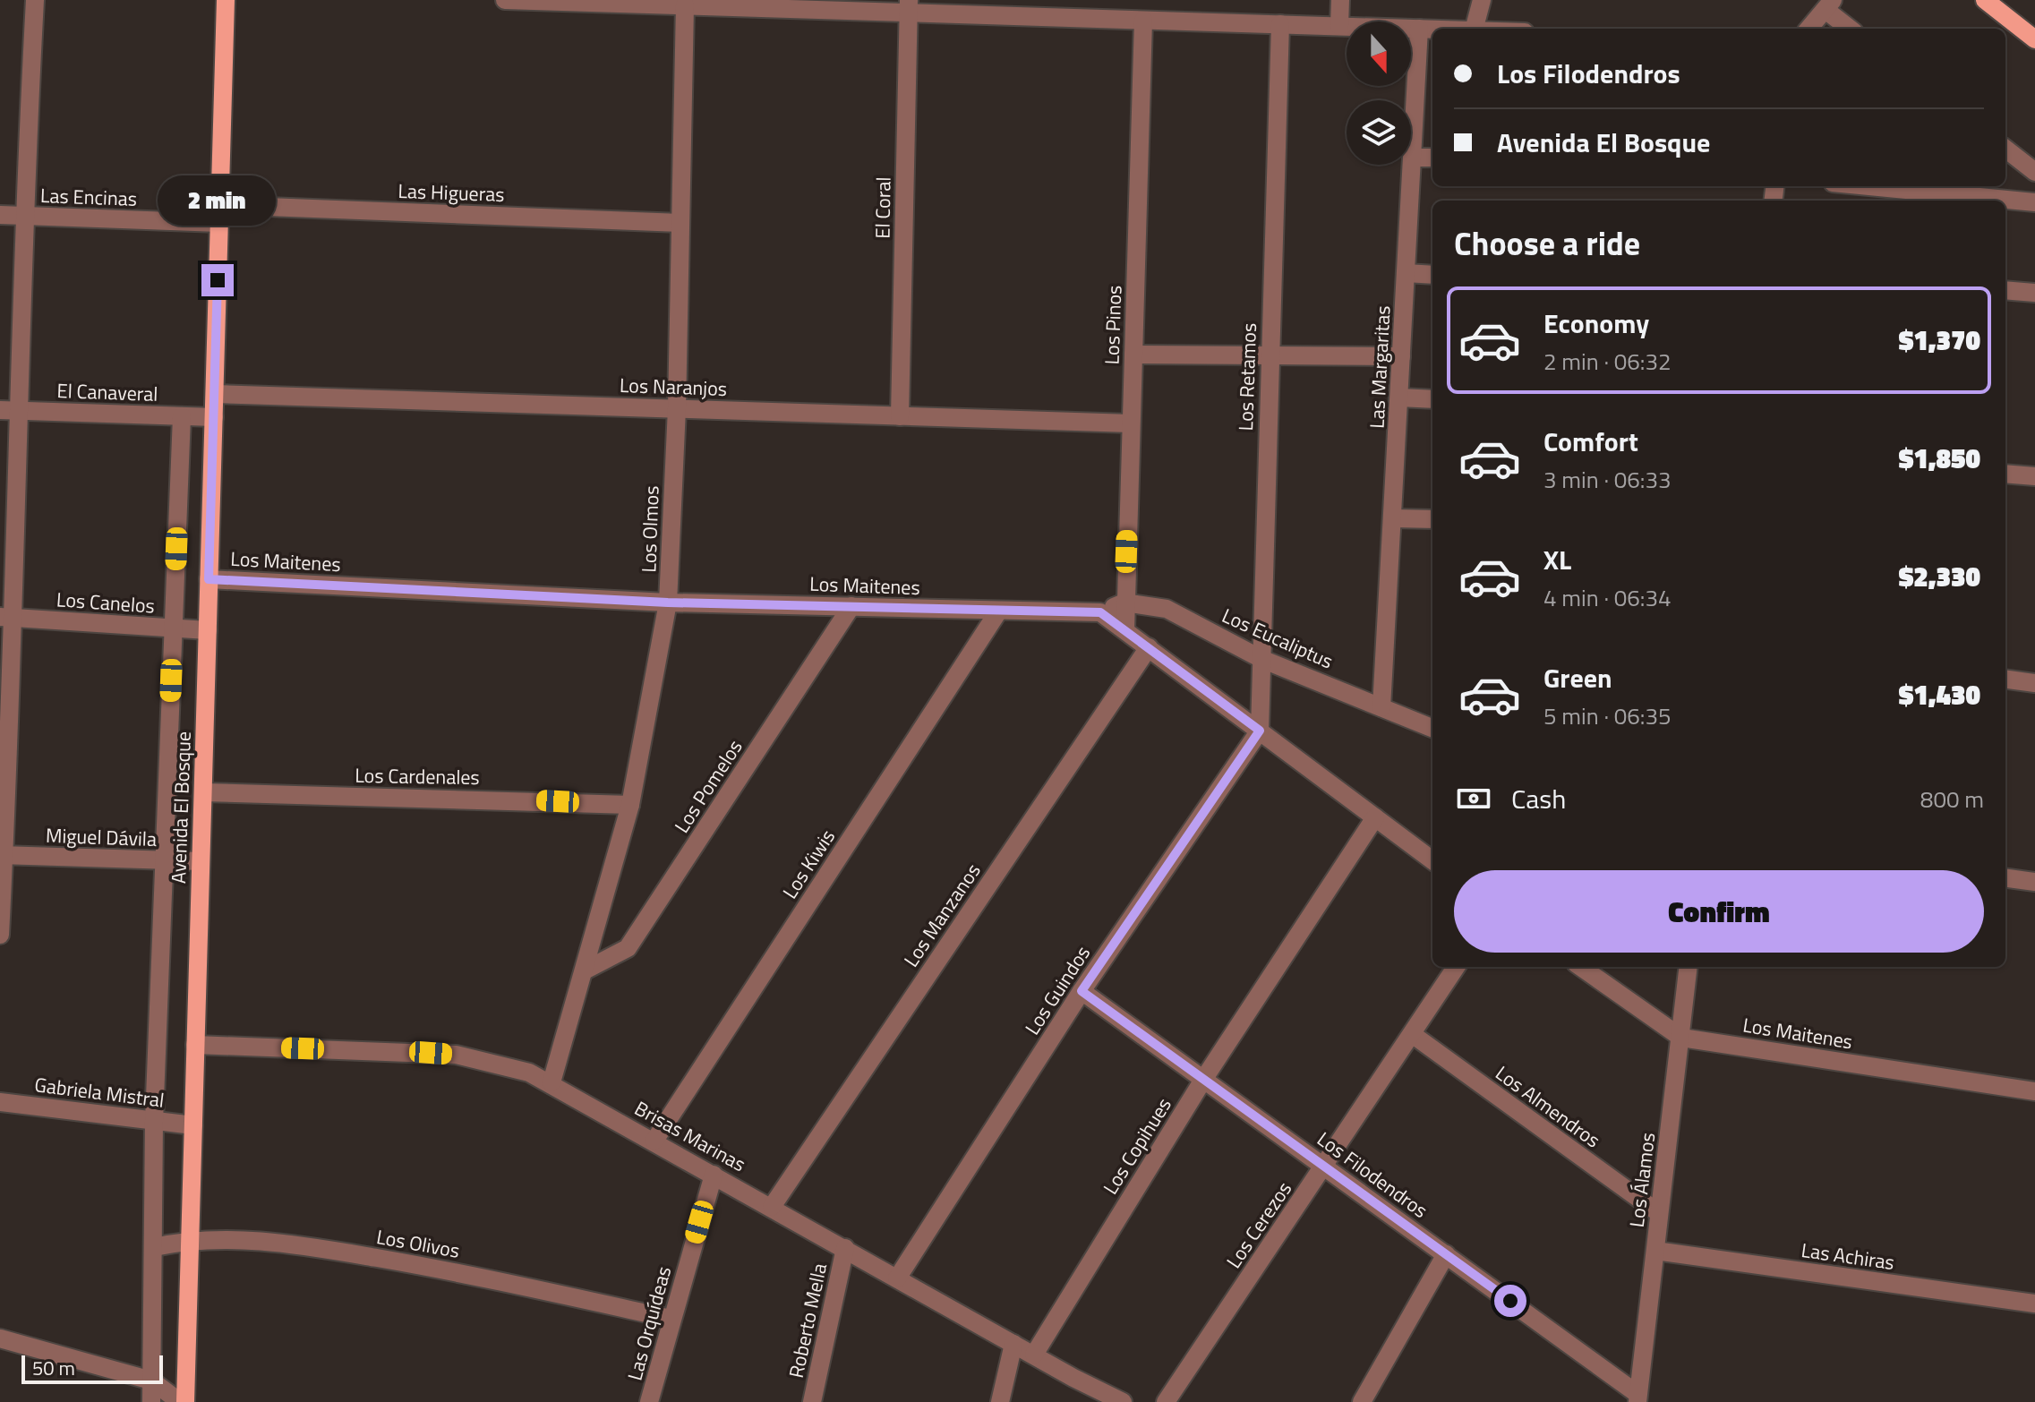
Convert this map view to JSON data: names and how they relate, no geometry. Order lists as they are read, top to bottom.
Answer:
{
  "streets": {
    "main road": ["Avenida El Bosque"],
    "street": [
      "Las Higueras",
      "Las Encinas",
      "El Coral",
      "Los Pinos",
      "Las Margaritas",
      "Los Retamos",
      "Los Naranjos",
      "El Canaveral",
      "Los Olmos",
      "Los Maitenes",
      "Los Canelos",
      "Los Eucaliptus",
      "Los Cardenales",
      "Los Pomelos",
      "Miguel Dávila",
      "Los Kiwis",
      "Los Manzanos",
      "Los Guindos",
      "Gabriela Mistral",
      "Los Almendros",
      "Brisas Marinas",
      "Los Copihues",
      "Los Filodendros",
      "Los Álamos",
      "Los Cerezos",
      "Los Olivos",
      "Las Achiras",
      "Roberto Mella",
      "Las Orquídeas"
    ]
  },
  "crossings": [
    ["Las Higueras", "Las Encinas"],
    ["Las Higueras", "Los Olmos"],
    ["Las Higueras", "Avenida El Bosque"],
    ["Las Encinas", "Avenida El Bosque"],
    ["El Coral", "Los Naranjos"],
    ["Los Pinos", "Los Naranjos"],
    ["Los Pinos", "Los Eucaliptus"],
    ["Las Margaritas", "Los Eucaliptus"],
    ["Los Retamos", "Los Eucaliptus"],
    ["Los Retamos", "Los Guindos"],
    ["Los Naranjos", "Los Olmos"],
    ["Los Naranjos", "Avenida El Bosque"],
    ["El Canaveral", "Avenida El Bosque"],
    ["Los Olmos", "Los Maitenes"],
    ["Los Olmos", "Los Cardenales"],
    ["Los Olmos", "Los Pomelos"],
    ["Los Olmos", "Brisas Marinas"],
    ["Los Maitenes", "Los Pomelos"],
    ["Los Maitenes", "Avenida El Bosque"],
    ["Los Maitenes", "Los Kiwis"],
    ["Los Maitenes", "Los Álamos"],
    ["Los Canelos", "Avenida El Bosque"],
    ["Los Cardenales", "Avenida El Bosque"],
    ["Avenida El Bosque", "Miguel Dávila"],
    ["Avenida El Bosque", "Gabriela Mistral"],
    ["Avenida El Bosque", "Brisas Marinas"],
    ["Avenida El Bosque", "Los Olivos"],
    ["Los Kiwis", "Brisas Marinas"],
    ["Los Manzanos", "Brisas Marinas"],
    ["Los Guindos", "Brisas Marinas"],
    ["Los Guindos", "Los Filodendros"],
    ["Los Almendros", "Los Álamos"],
    ["Los Almendros", "Los Cerezos"],
    ["Brisas Marinas", "Los Copihues"],
    ["Brisas Marinas", "Roberto Mella"],
    ["Brisas Marinas", "Las Orquídeas"],
    ["Los Copihues", "Los Filodendros"],
    ["Los Filodendros", "Los Álamos"],
    ["Los Filodendros", "Los Cerezos"],
    ["Los Álamos", "Las Achiras"],
    ["Los Olivos", "Las Orquídeas"]
  ],
  "scale_bar": "50 m",
  "north": "bottom",
  "page": {
    "banner": ["Los Filodendros", "Avenida El Bosque"],
    "bubble": "2 min",
    "heading": "Choose a ride",
    "list": [
      {
        "name": "Economy",
        "note": "2 min · 06:32",
        "value": "$1,370"
      },
      {
        "name": "Comfort",
        "note": "3 min · 06:33",
        "value": "$1,850"
      },
      {
        "name": "XL",
        "note": "4 min · 06:34",
        "value": "$2,330"
      },
      {
        "name": "Green",
        "note": "5 min · 06:35",
        "value": "$1,430"
      }
    ],
    "pay": ["Cash", "800 m"],
    "buttons": "Confirm",
    "scale": "50 m"
  }
}
